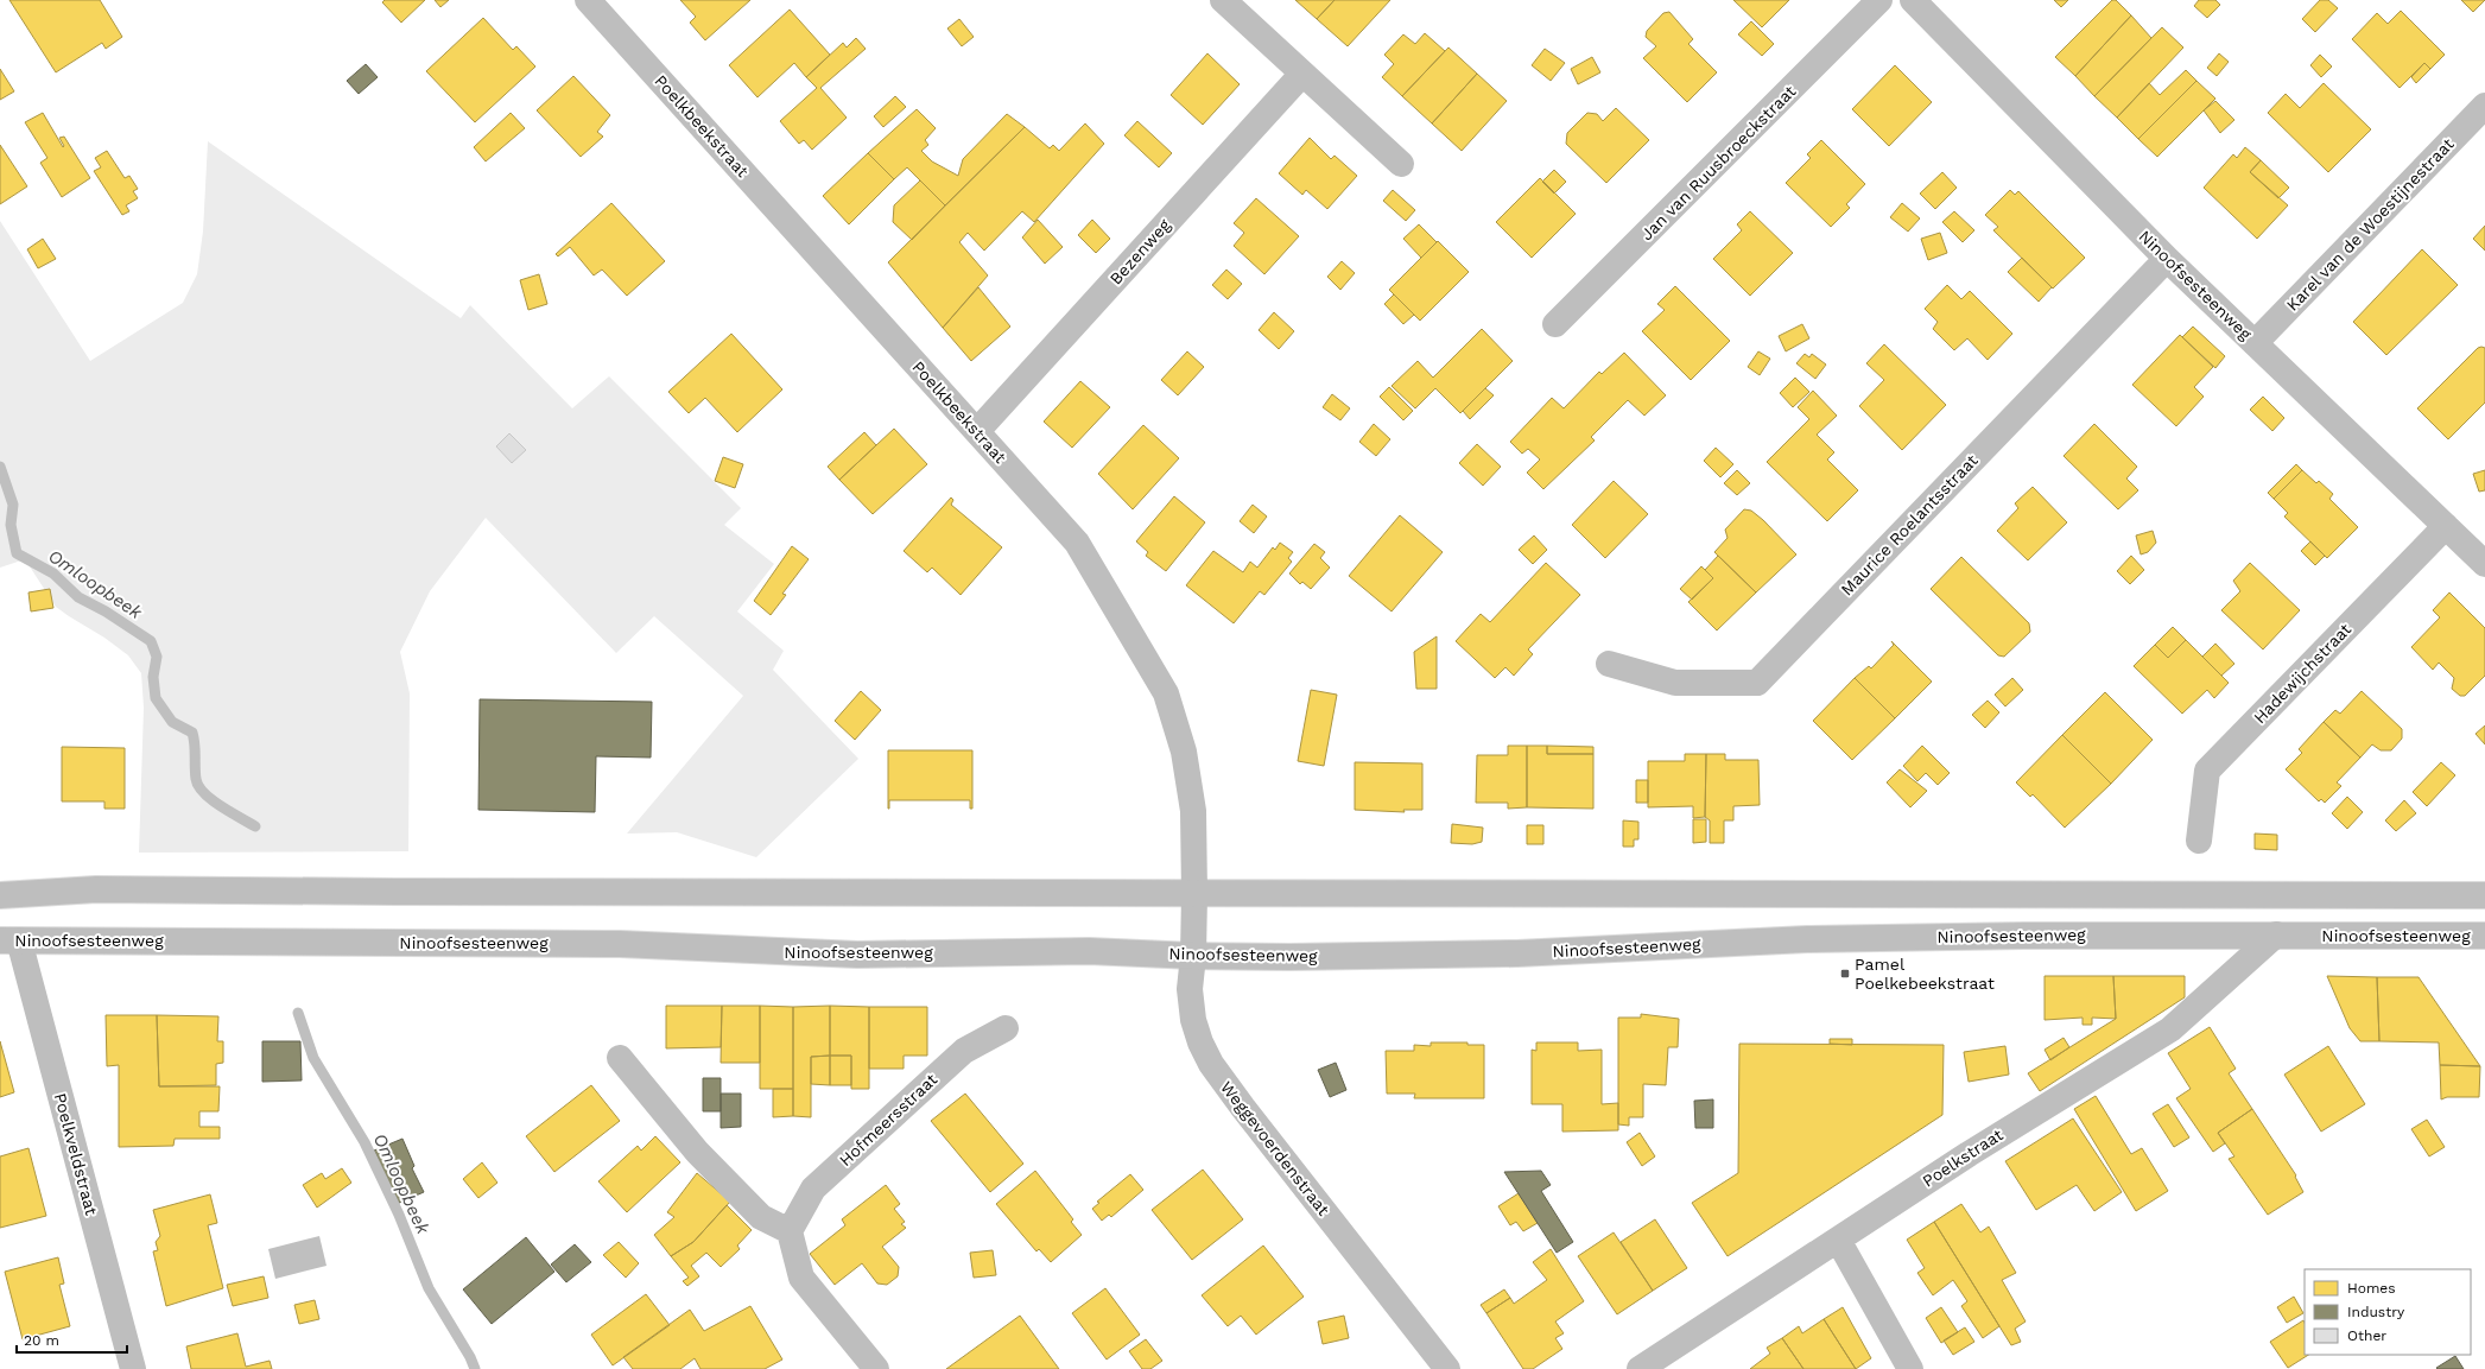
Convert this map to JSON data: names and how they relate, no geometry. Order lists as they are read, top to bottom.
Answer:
{
  "streets": {
    "street": [
      "Poelkbeekstraat",
      "Jan van Ruusbroeckstraat",
      "Karel van de Woestijnestraat",
      "Bezenweg",
      "Ninoofsesteenweg",
      "Maurice Roelantsstraat",
      "Hadewijchstraat",
      "Hofmeersstraat",
      "Weggevoerdenstraat",
      "Poelkveldstraat",
      "Poelkstraat"
    ]
  },
  "crossings": [
    ["Poelkbeekstraat", "Bezenweg"],
    ["Poelkbeekstraat", "Weggevoerdenstraat"],
    ["Karel van de Woestijnestraat", "Ninoofsesteenweg"],
    ["Ninoofsesteenweg", "Maurice Roelantsstraat"],
    ["Ninoofsesteenweg", "Hadewijchstraat"],
    ["Ninoofsesteenweg", "Weggevoerdenstraat"],
    ["Ninoofsesteenweg", "Poelkveldstraat"],
    ["Ninoofsesteenweg", "Poelkstraat"]
  ],
  "water": ["Omloopbeek"],
  "places": {
    "transit": ["Pamel Poelkebeekstraat"]
  },
  "legend": ["Homes", "Industry", "Other"],
  "scale_bar": "20 m"
}
